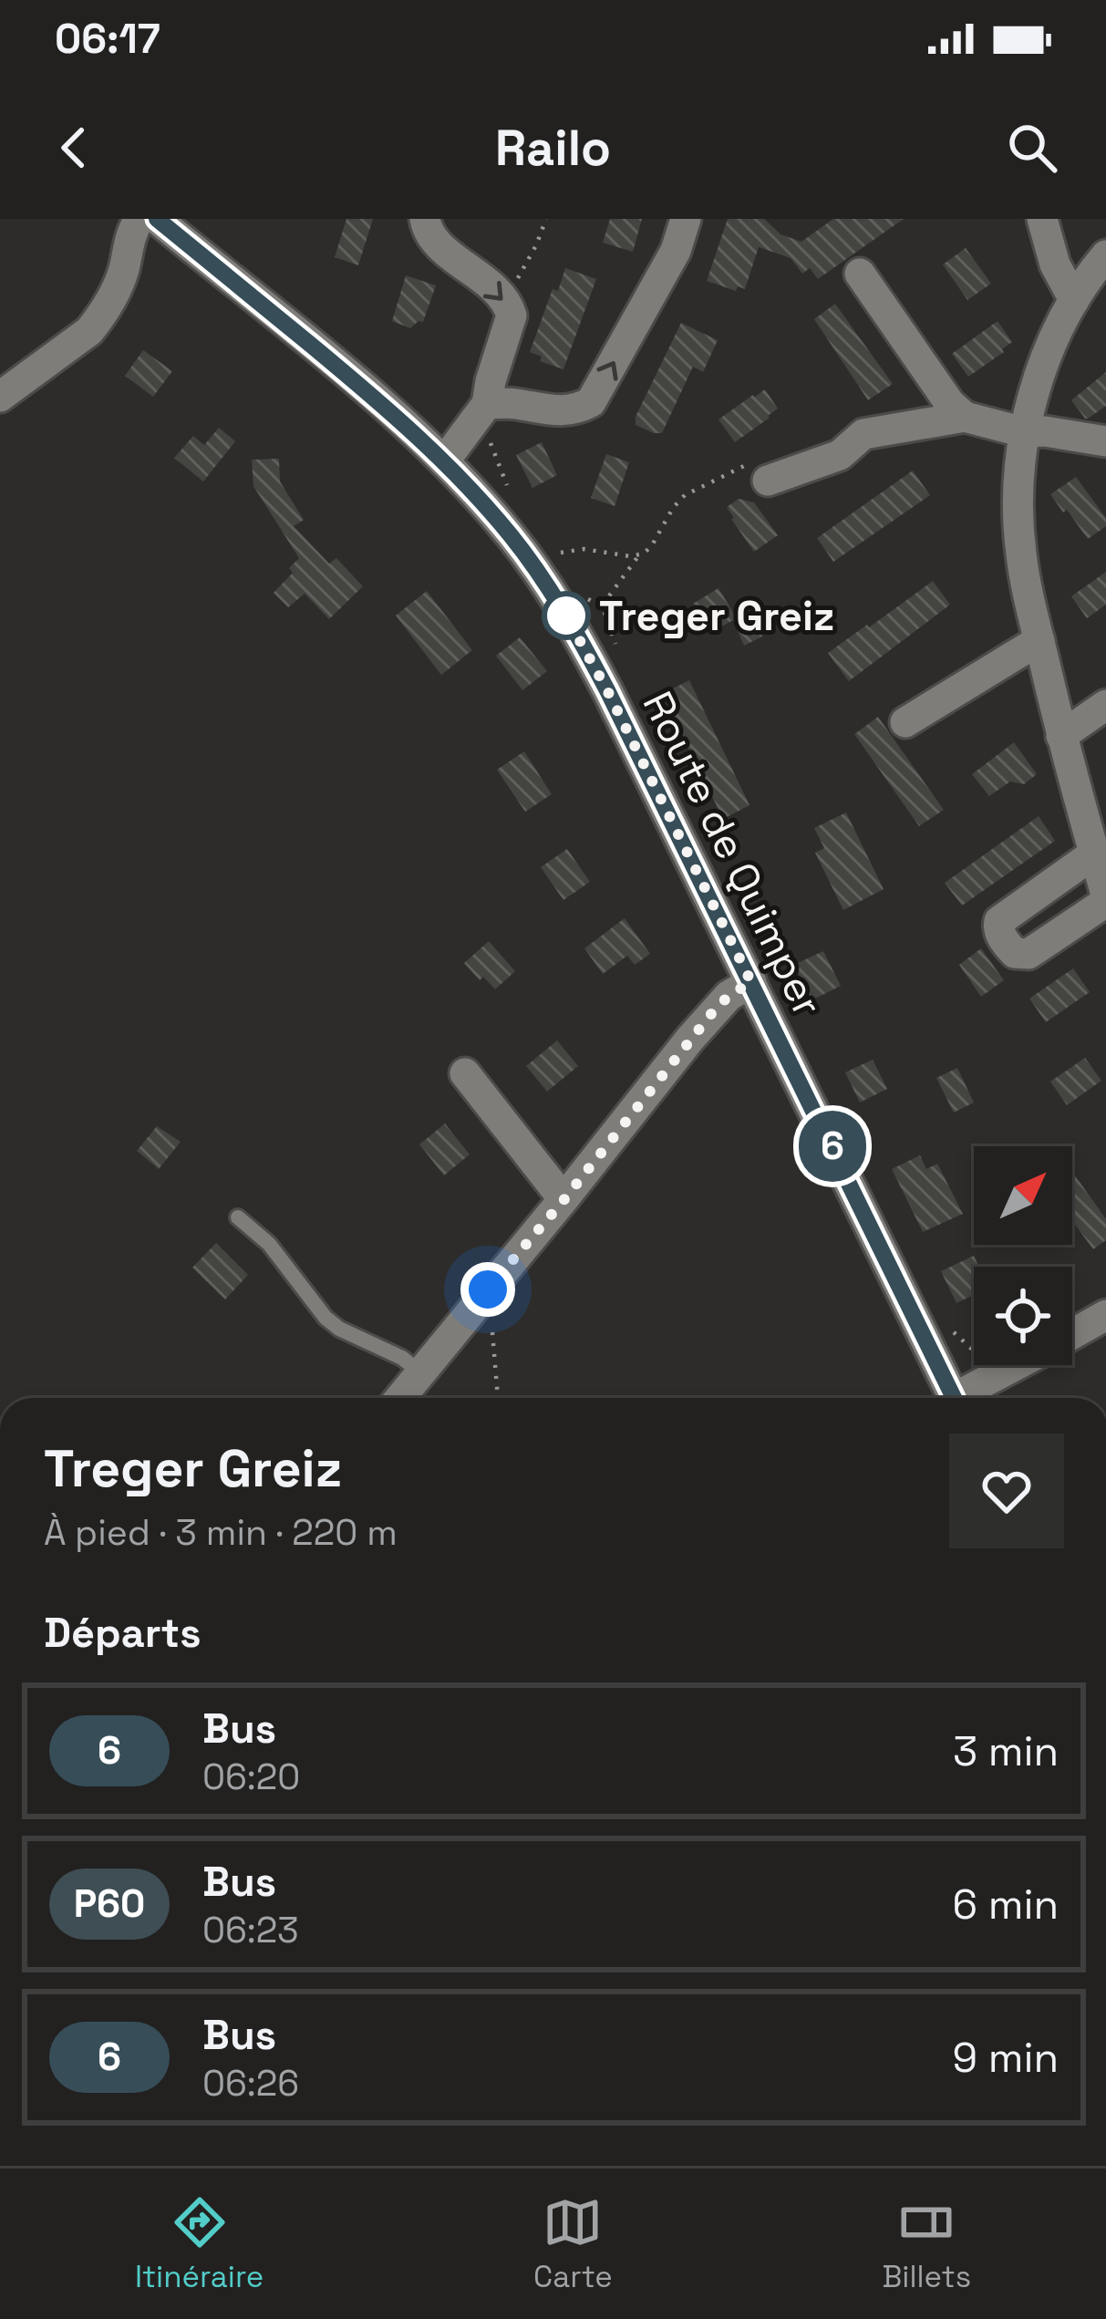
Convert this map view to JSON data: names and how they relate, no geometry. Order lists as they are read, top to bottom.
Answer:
{
  "streets": {
    "street": ["Route de Quimper"]
  },
  "places": ["Treger Greiz"],
  "lines": ["bus line 6"],
  "north": "top right",
  "page": {
    "status": "06:17",
    "header": "Railo",
    "on_map": "6",
    "heading": [
      ["Treger Greiz", "À pied · 3 min · 220 m"],
      "Départs"
    ],
    "list": [
      {
        "mark": "6",
        "name": "Bus",
        "note": "06:20",
        "value": "3 min"
      },
      {
        "mark": "P60",
        "name": "Bus",
        "note": "06:23",
        "value": "6 min"
      },
      {
        "mark": "6",
        "name": "Bus",
        "note": "06:26",
        "value": "9 min"
      }
    ],
    "tabs": ["Itinéraire", "Carte", "Billets"]
  }
}
